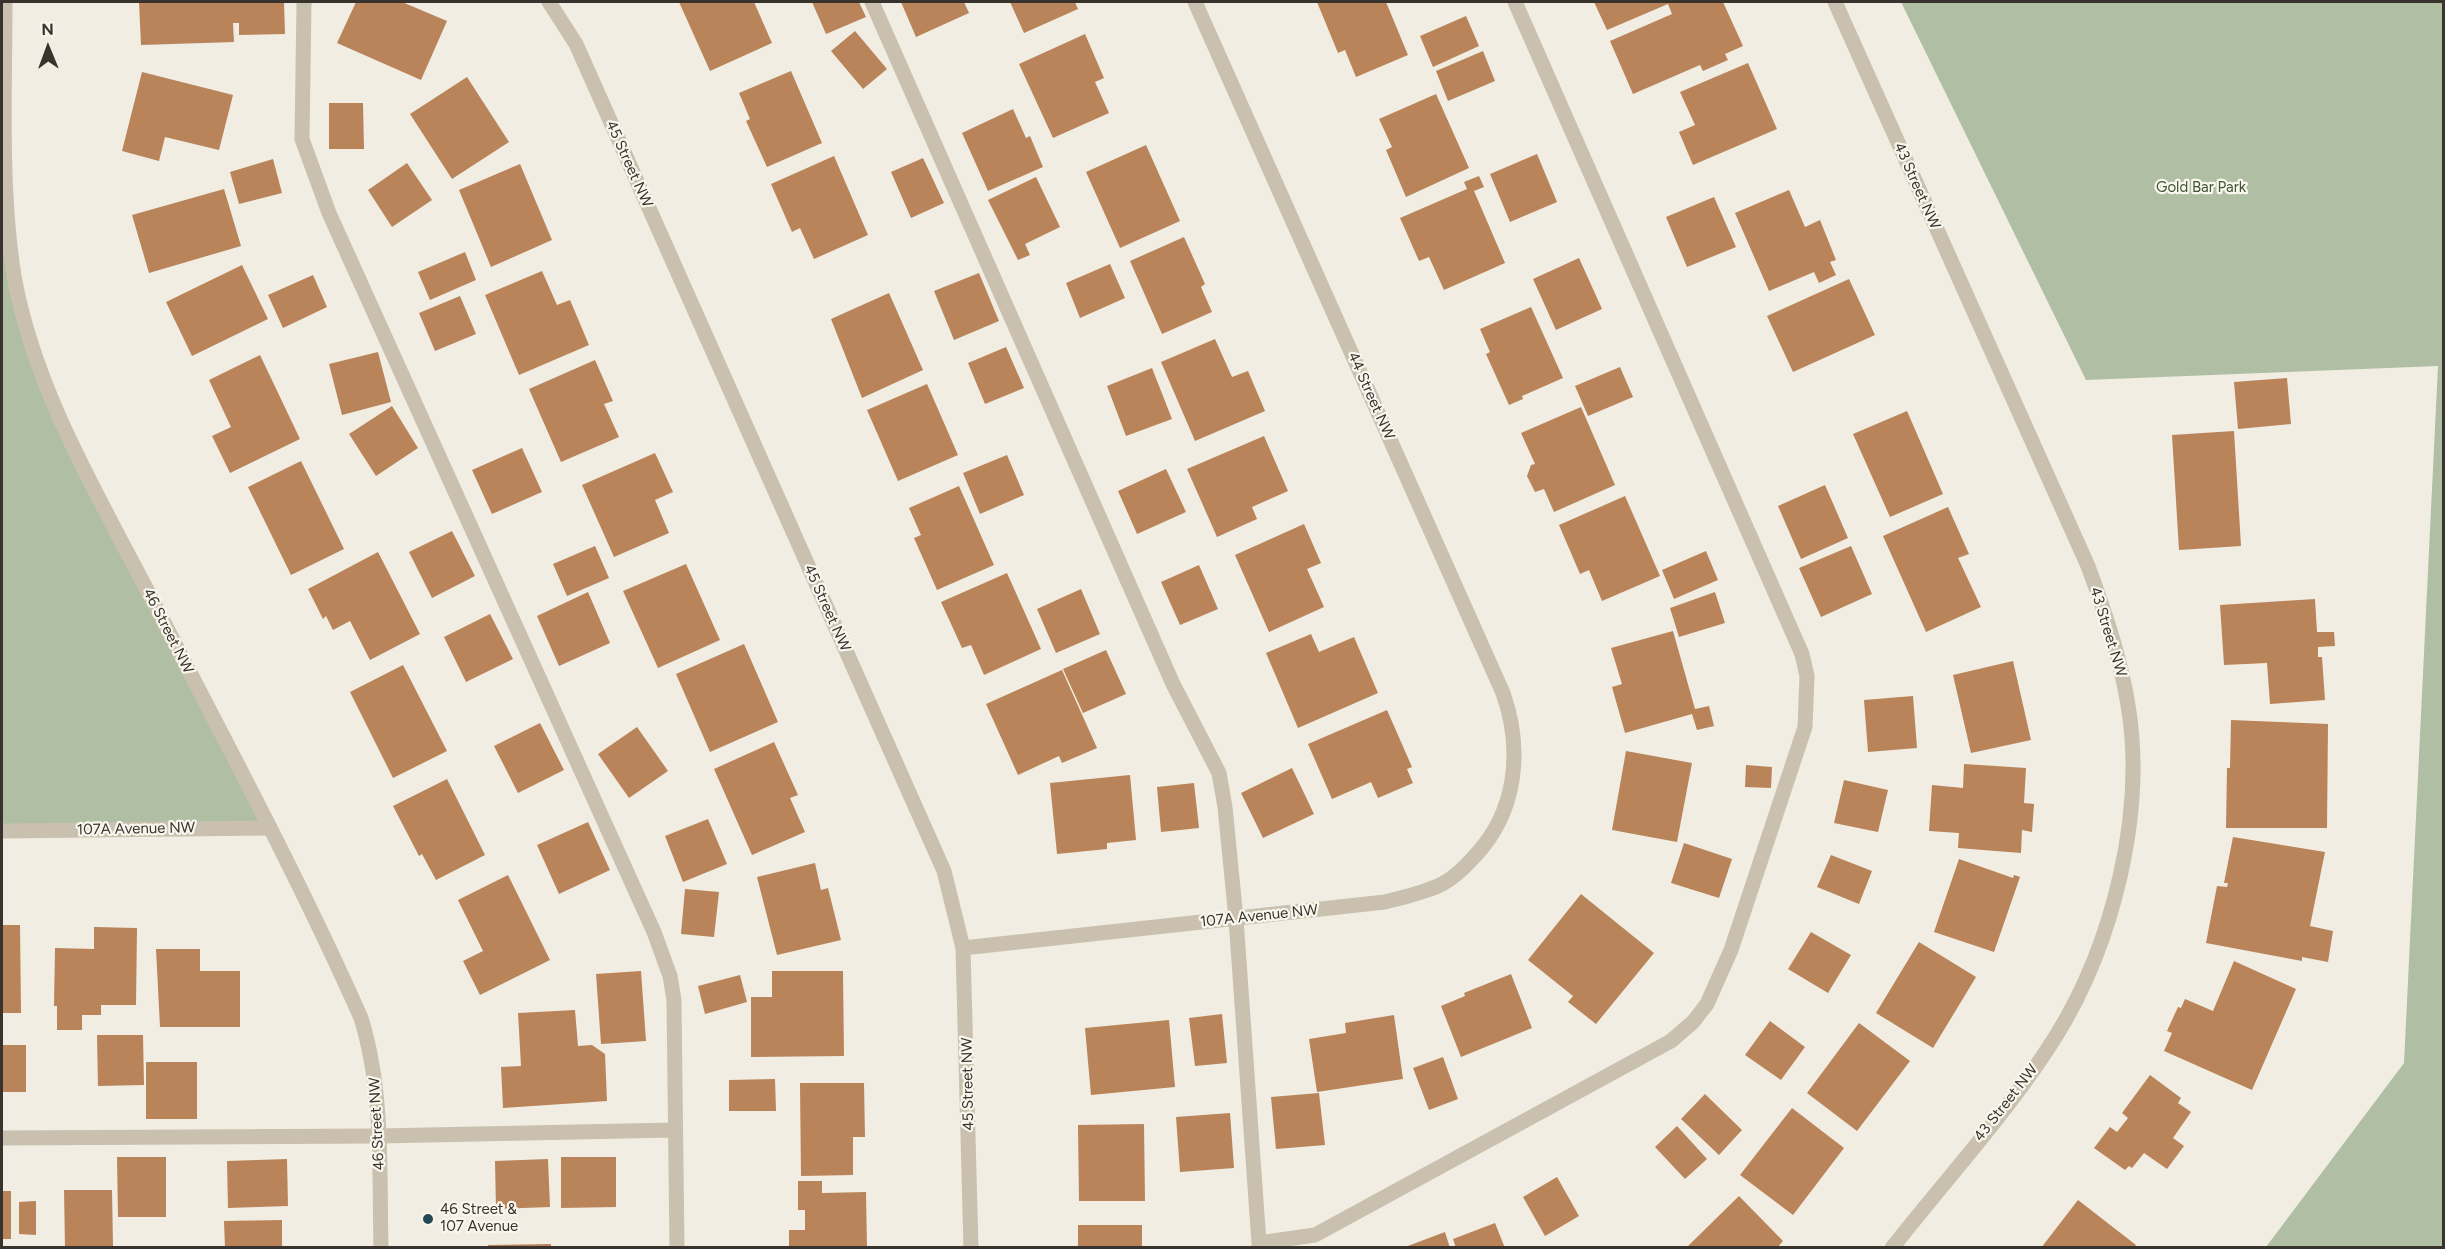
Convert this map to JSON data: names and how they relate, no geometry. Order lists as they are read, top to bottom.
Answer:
{
  "streets": {
    "street": [
      "45 Street NW",
      "43 Street NW",
      "44 Street NW",
      "46 Street NW",
      "107A Avenue NW"
    ]
  },
  "crossings": [
    ["45 Street NW", "107A Avenue NW"],
    ["44 Street NW", "107A Avenue NW"],
    ["46 Street NW", "107A Avenue NW"]
  ],
  "parks": ["Gold Bar Park"],
  "places": ["46 Street & 107 Avenue"],
  "north": "top"
}
